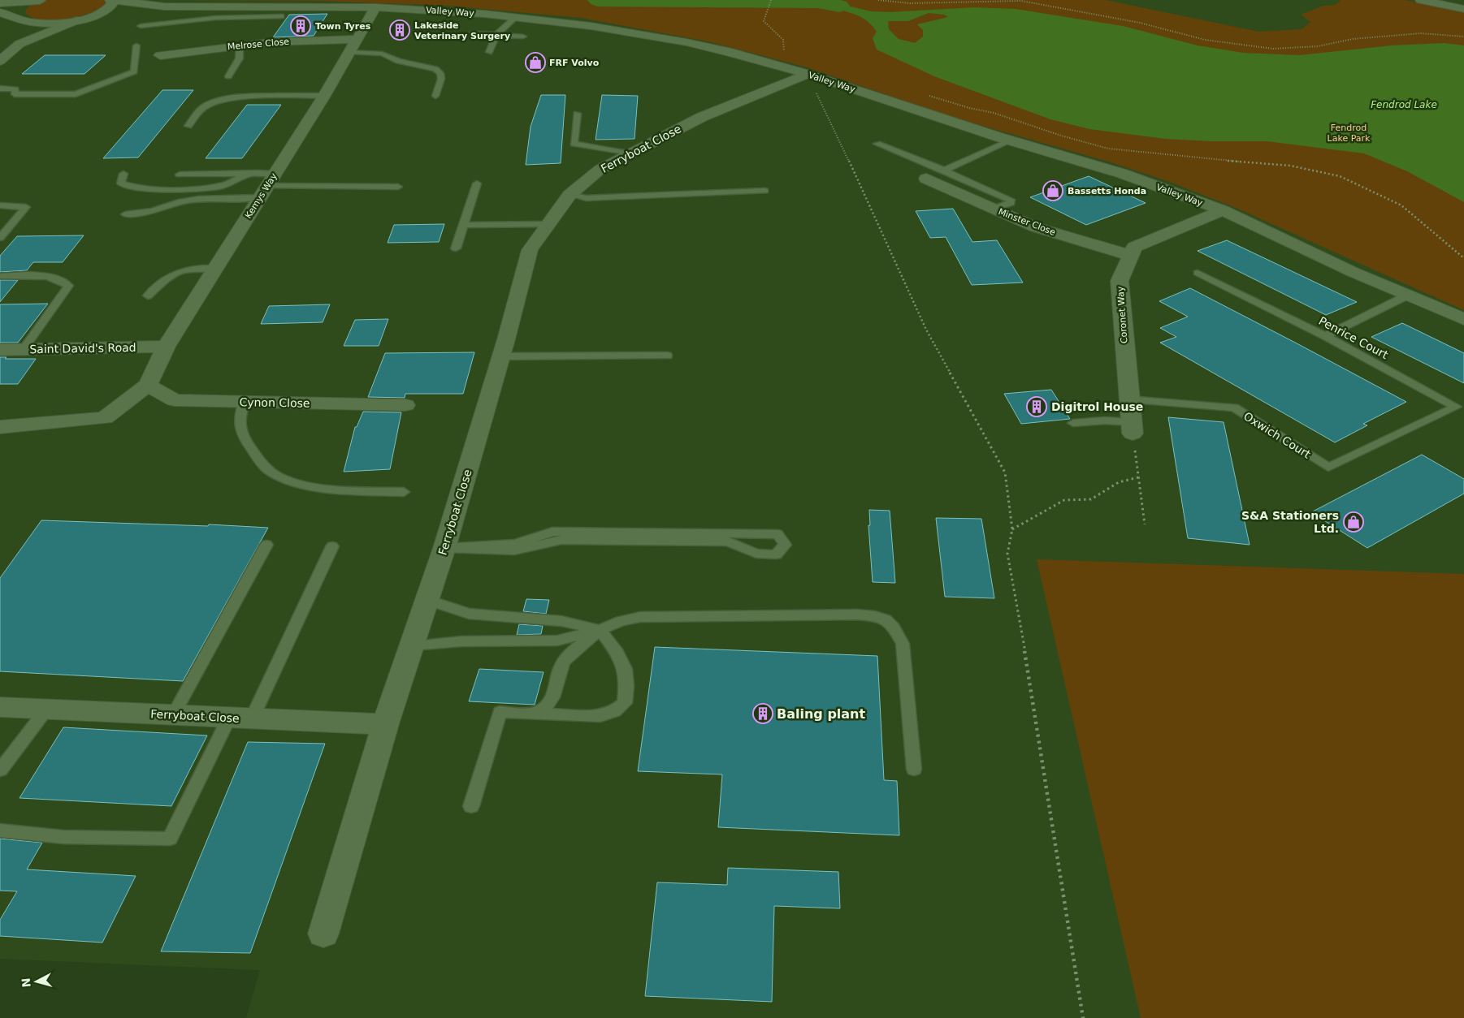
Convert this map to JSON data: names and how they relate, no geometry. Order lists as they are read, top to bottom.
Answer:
{
  "streets": {
    "street": [
      "Valley Way",
      "Melrose Close",
      "Ferryboat Close",
      "Kemys Way",
      "Minster Close",
      "Coronet Way",
      "Saint David's Road",
      "Cynon Close"
    ],
    "lane": ["Penrice Court", "Oxwich Court"]
  },
  "crossings": [
    ["Valley Way", "Ferryboat Close"],
    ["Valley Way", "Kemys Way"],
    ["Valley Way", "Coronet Way"],
    ["Melrose Close", "Kemys Way"],
    ["Kemys Way", "Saint David's Road"],
    ["Kemys Way", "Cynon Close"],
    ["Minster Close", "Coronet Way"],
    ["Coronet Way", "Oxwich Court"],
    ["Penrice Court", "Oxwich Court"]
  ],
  "water": ["Fendrod Lake"],
  "parks": ["Fendrod Lake Park"],
  "places": {
    "building": [
      "Town Tyres",
      "Lakeside Veterinary Surgery",
      "Digitrol House",
      "Baling plant"
    ],
    "shop": ["FRF Volvo", "Bassetts Honda", "S&A Stationers Ltd."]
  },
  "north": "left"
}
